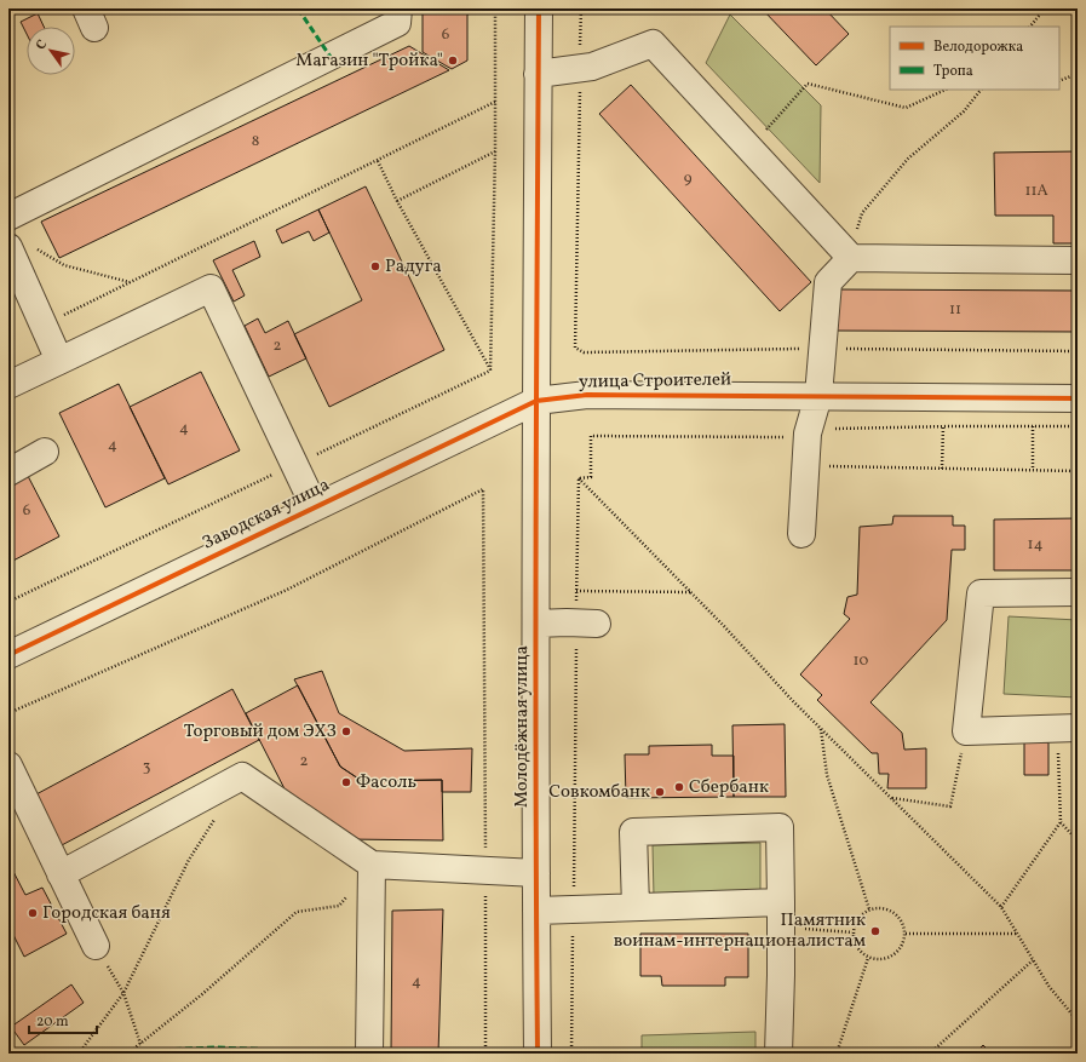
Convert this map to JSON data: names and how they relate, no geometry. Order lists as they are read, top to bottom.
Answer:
{
  "streets": {
    "street": ["улица Строителей", "Заводская улица", "Молодёжная улица"]
  },
  "crossings": [
    ["улица Строителей", "Заводская улица"],
    ["улица Строителей", "Молодёжная улица"],
    ["Заводская улица", "Молодёжная улица"]
  ],
  "places": [
    "Магазин \"Тройка\"",
    "Радуга",
    "Торговый дом ЭХЗ",
    "Фасоль",
    "Сбербанк",
    "Совкомбанк",
    "Городская баня",
    "Памятник воинам-интернационалистам"
  ],
  "house_numbers": [
    "6",
    "8",
    "9",
    "11А",
    "11",
    "2",
    "4",
    "4",
    "6",
    "14",
    "10",
    "2",
    "3",
    "4"
  ],
  "legend": ["Велодорожка", "Тропа"],
  "scale_bar": "20 m",
  "north": "top left"
}
